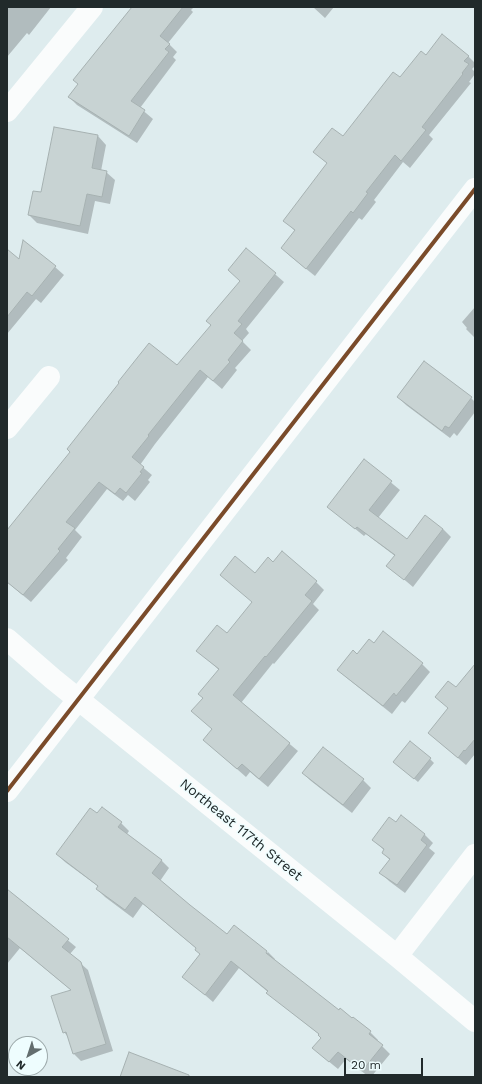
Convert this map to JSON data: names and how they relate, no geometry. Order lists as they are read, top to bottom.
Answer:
{
  "streets": {
    "street": ["Northeast 117th Street"]
  },
  "scale_bar": "20 m",
  "north": "bottom left"
}
